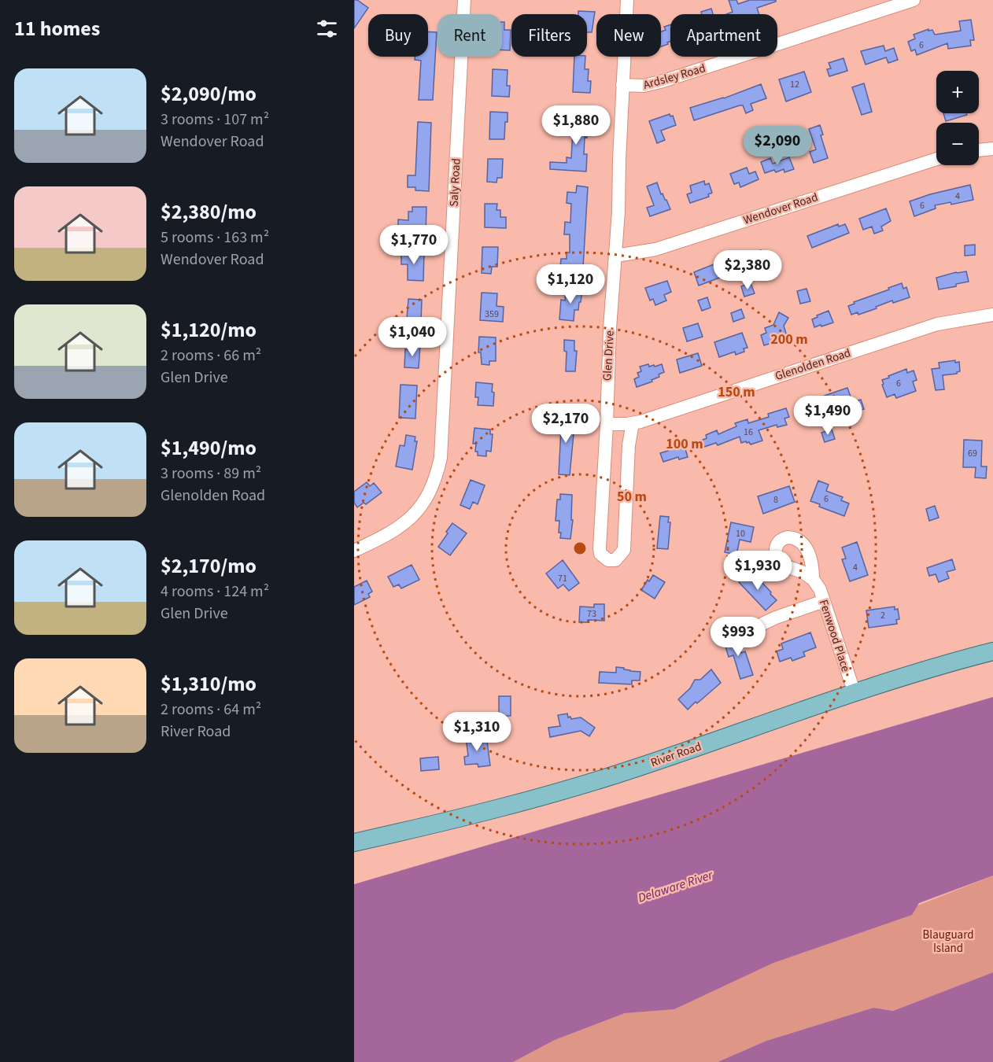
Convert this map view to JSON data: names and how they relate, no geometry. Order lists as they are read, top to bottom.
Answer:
{
  "streets": {
    "main road": ["River Road"],
    "street": [
      "Ardsley Road",
      "Saly Road",
      "Wendover Road",
      "Glen Drive",
      "Glenolden Road",
      "Fenwood Place"
    ]
  },
  "crossings": [
    ["Ardsley Road", "Glen Drive"],
    ["Wendover Road", "Glen Drive"],
    ["Glen Drive", "Glenolden Road"],
    ["Fenwood Place", "River Road"]
  ],
  "water": ["Delaware River"],
  "parks": ["Blauguard Island"],
  "house_numbers": [
    "6",
    "12",
    "4",
    "6",
    "359",
    "6",
    "16",
    "69",
    "6",
    "8",
    "10",
    "4",
    "71",
    "73",
    "2"
  ],
  "page": {
    "heading": "11 homes",
    "chip": [
      "Buy",
      "Rent",
      "Filters",
      "New",
      "Apartment"
    ],
    "list": [
      {
        "name": "$2,090/mo",
        "note": "3 rooms · 107 m² · Wendover Road"
      },
      {
        "name": "$2,380/mo",
        "note": "5 rooms · 163 m² · Wendover Road"
      },
      {
        "name": "$1,120/mo",
        "note": "2 rooms · 66 m² · Glen Drive"
      },
      {
        "name": "$1,490/mo",
        "note": "3 rooms · 89 m² · Glenolden Road"
      },
      {
        "name": "$2,170/mo",
        "note": "4 rooms · 124 m² · Glen Drive"
      },
      {
        "name": "$1,310/mo",
        "note": "2 rooms · 64 m² · River Road"
      }
    ],
    "map_buttons": ["+", "−"],
    "price": [
      "$1,880",
      "$2,090",
      "$1,770",
      "$2,380",
      "$1,120",
      "$1,040",
      "$1,490",
      "$2,170",
      "$1,930",
      "$993",
      "$1,310"
    ]
  },
  "rings": [
    "200 m",
    "150 m",
    "100 m",
    "50 m"
  ]
}
